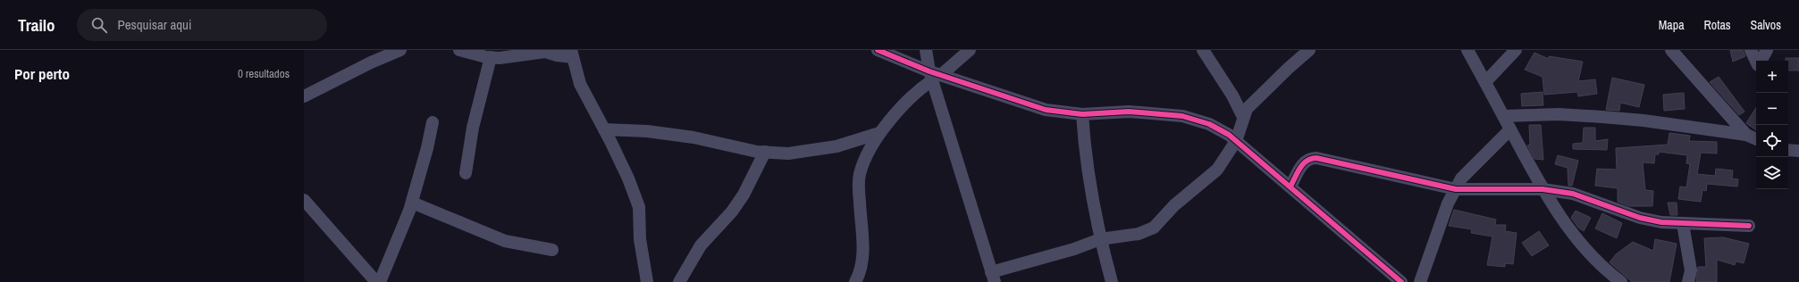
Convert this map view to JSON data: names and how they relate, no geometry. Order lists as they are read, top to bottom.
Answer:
{
  "page": {
    "header": "Trailo",
    "search": "Pesquisar aqui",
    "nav": ["Mapa", "Rotas", "Salvos"],
    "heading": ["Por perto", "0 resultados"],
    "map_buttons": ["+", "−"]
  }
}
